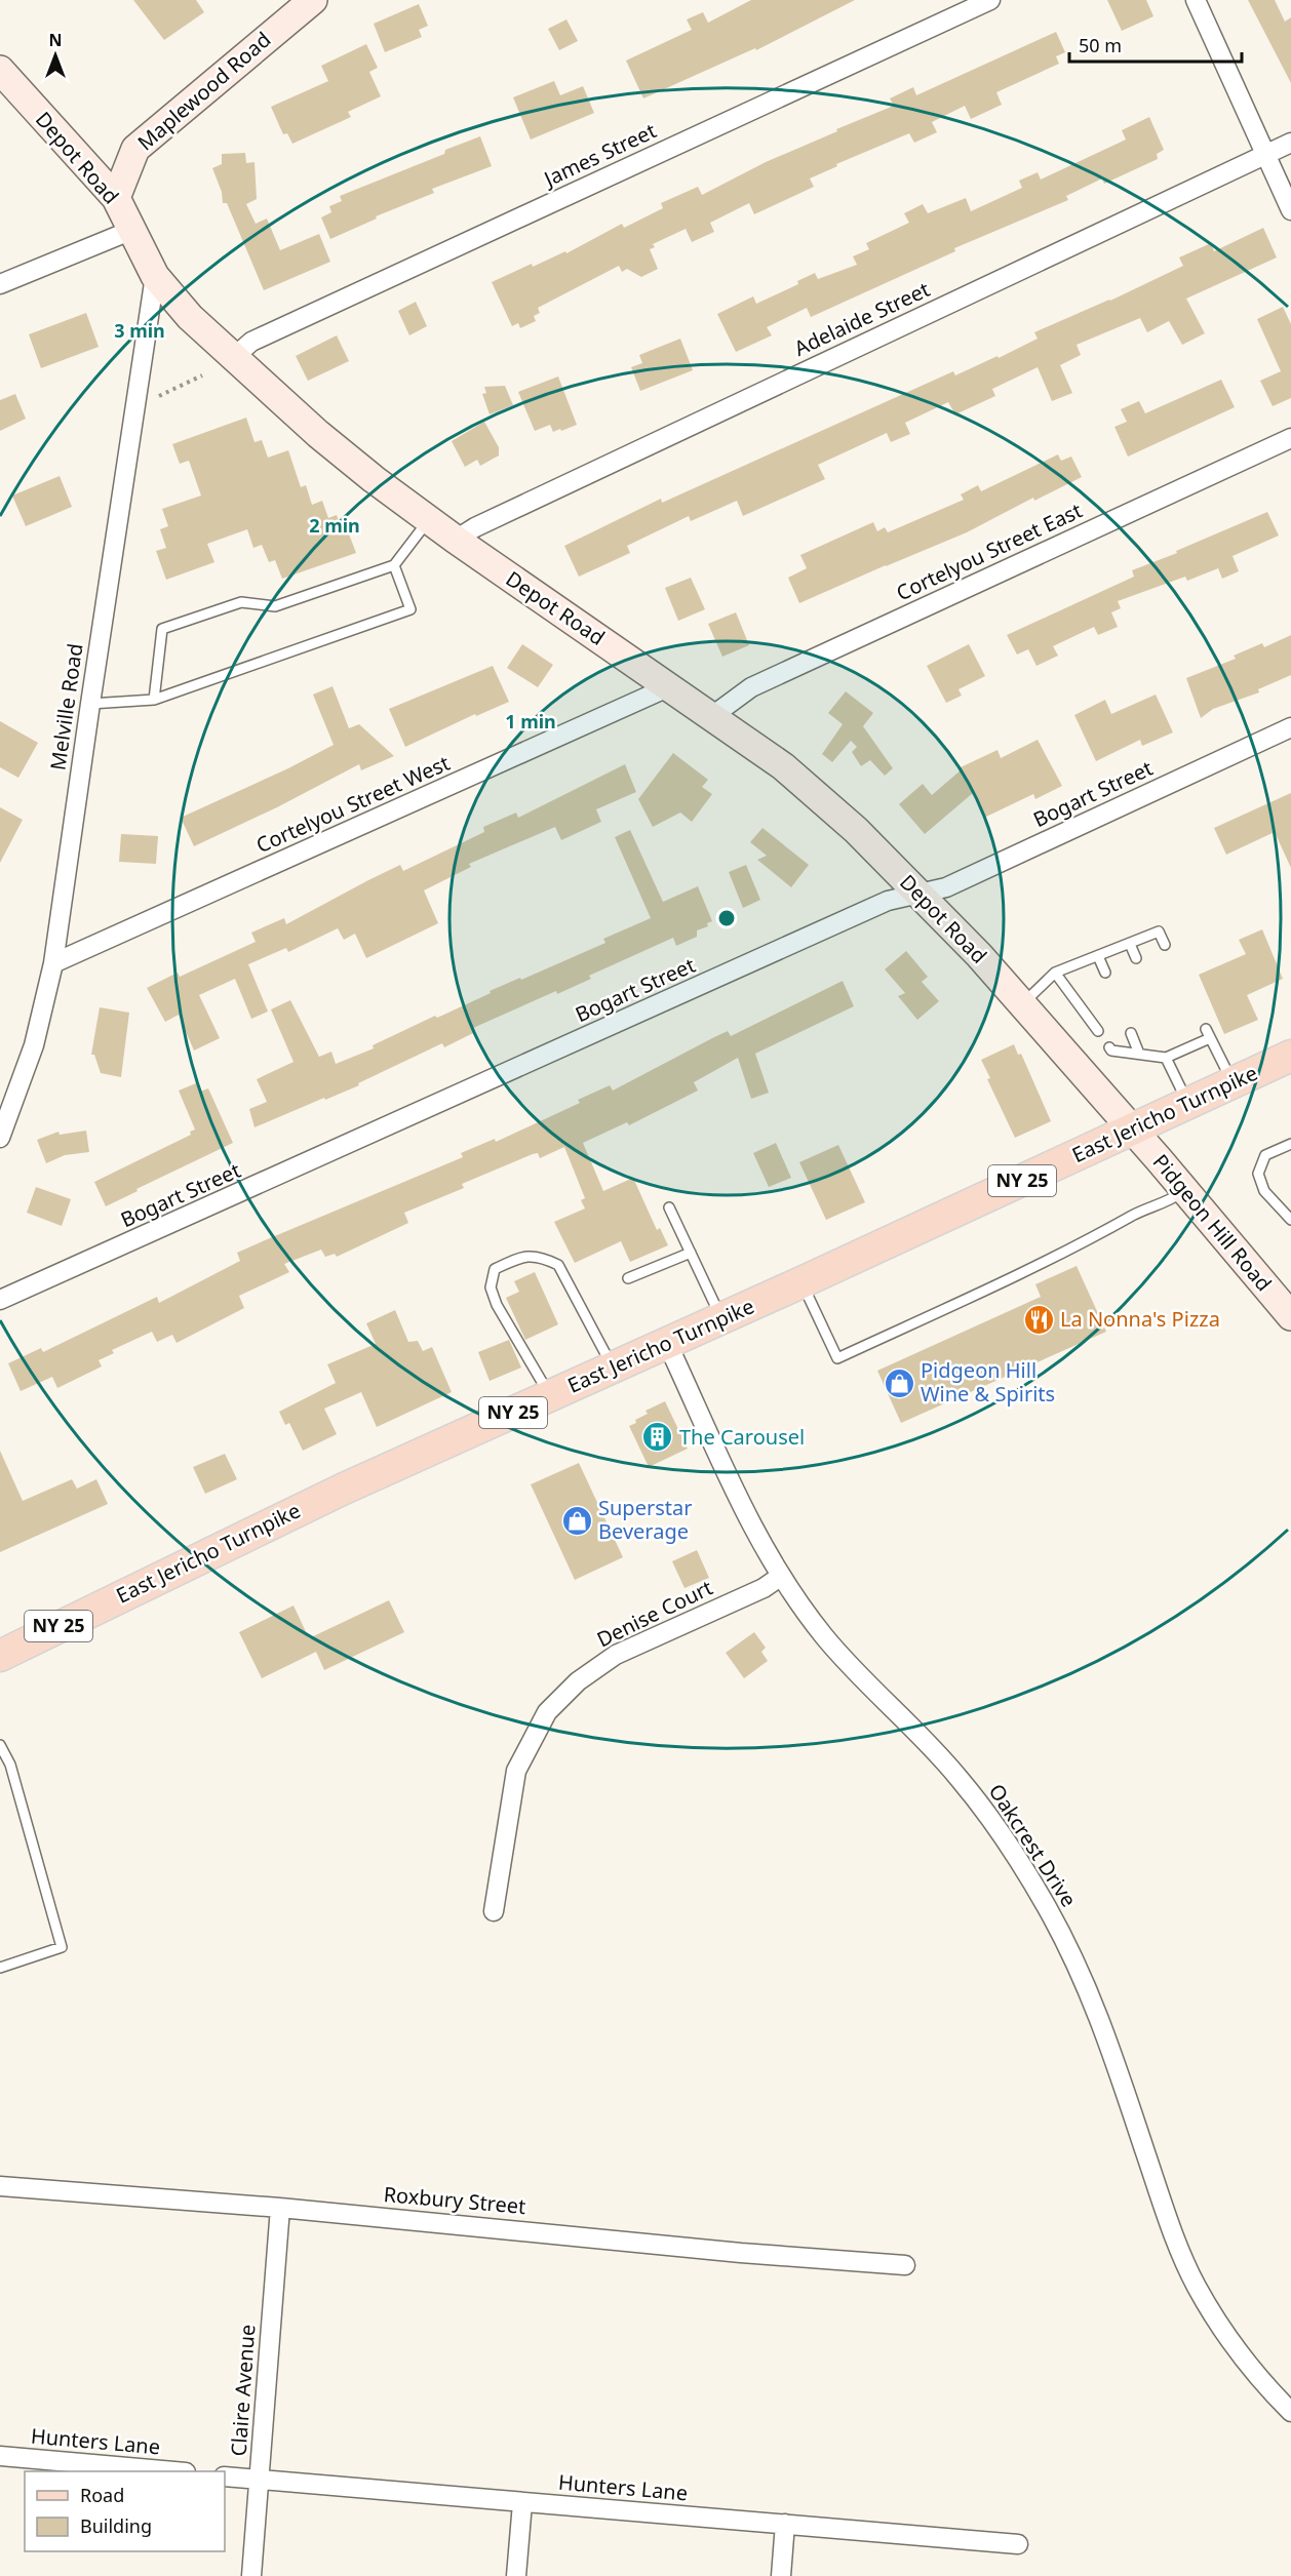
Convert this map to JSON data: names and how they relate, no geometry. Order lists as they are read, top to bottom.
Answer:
{
  "streets": {
    "main road": ["East Jericho Turnpike", "NY 25"],
    "street": [
      "Maplewood Road",
      "James Street",
      "Depot Road",
      "Adelaide Street",
      "Cortelyou Street East",
      "Melville Road",
      "Bogart Street",
      "Cortelyou Street West",
      "Pidgeon Hill Road",
      "Denise Court",
      "Oakcrest Drive",
      "Roxbury Street",
      "Claire Avenue",
      "Hunters Lane"
    ]
  },
  "crossings": [
    ["Maplewood Road", "Depot Road"],
    ["James Street", "Depot Road"],
    ["Depot Road", "Adelaide Street"],
    ["Depot Road", "Cortelyou Street East"],
    ["Depot Road", "Melville Road"],
    ["Depot Road", "Bogart Street"],
    ["Depot Road", "Cortelyou Street West"],
    ["Depot Road", "East Jericho Turnpike"],
    ["Depot Road", "Pidgeon Hill Road"],
    ["Melville Road", "Cortelyou Street West"],
    ["East Jericho Turnpike", "Pidgeon Hill Road"],
    ["East Jericho Turnpike", "Oakcrest Drive"],
    ["Denise Court", "Oakcrest Drive"],
    ["Roxbury Street", "Claire Avenue"],
    ["Claire Avenue", "Hunters Lane"]
  ],
  "places": {
    "restaurant": ["La Nonna's Pizza"],
    "shop": ["Pidgeon Hill Wine & Spirits", "Superstar Beverage"],
    "building": ["The Carousel"]
  },
  "legend": ["Road", "Building"],
  "scale_bar": "50 m",
  "north": "top",
  "rings": ["3 min", "2 min", "1 min"]
}
